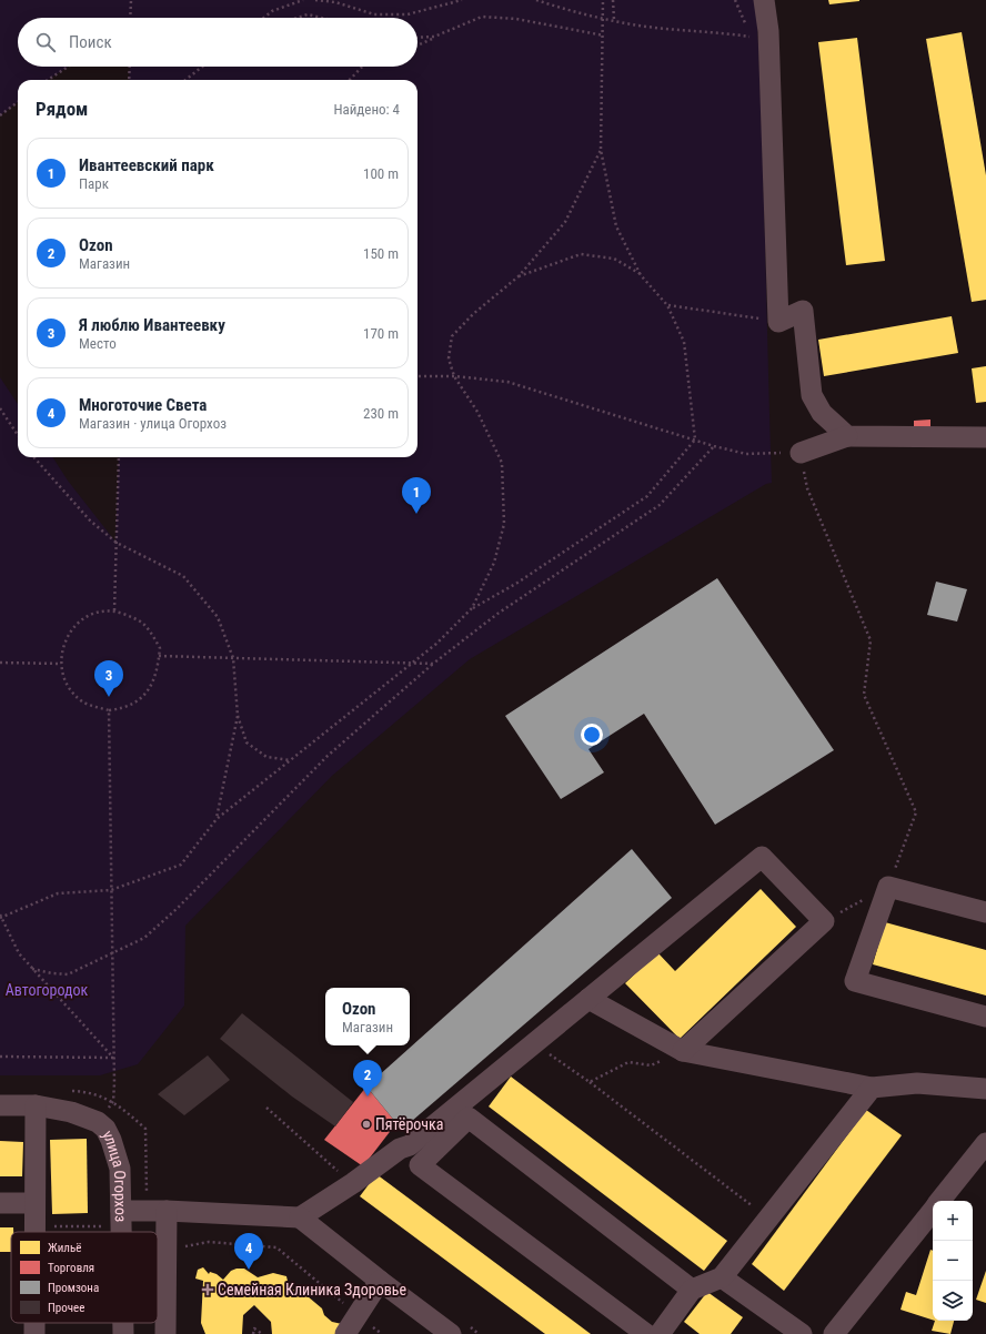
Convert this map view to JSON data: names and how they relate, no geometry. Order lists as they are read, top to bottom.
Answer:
{
  "streets": {
    "street": ["улица Огорхоз"]
  },
  "parks": ["Автогородок"],
  "places": {
    "other": ["Пятёрочка"],
    "health": ["Семейная Клиника Здоровье"]
  },
  "legend": [
    "Жильё",
    "Торговля",
    "Промзона",
    "Прочее"
  ],
  "page": {
    "search": "Поиск",
    "heading": ["Рядом", "Найдено: 4"],
    "list": [
      {
        "mark": "1",
        "name": "Ивантеевский парк",
        "note": "Парк",
        "value": "100 m"
      },
      {
        "mark": "2",
        "name": "Ozon",
        "note": "Магазин",
        "value": "150 m"
      },
      {
        "mark": "3",
        "name": "Я люблю Ивантеевку",
        "note": "Место",
        "value": "170 m"
      },
      {
        "mark": "4",
        "name": "Многоточие Света",
        "note": "Магазин · улица Огорхоз",
        "value": "230 m"
      }
    ],
    "pins": [
      "1",
      "3",
      "2",
      "4"
    ],
    "popup": ["Ozon", "Магазин"],
    "map_buttons": ["+", "−"]
  }
}
